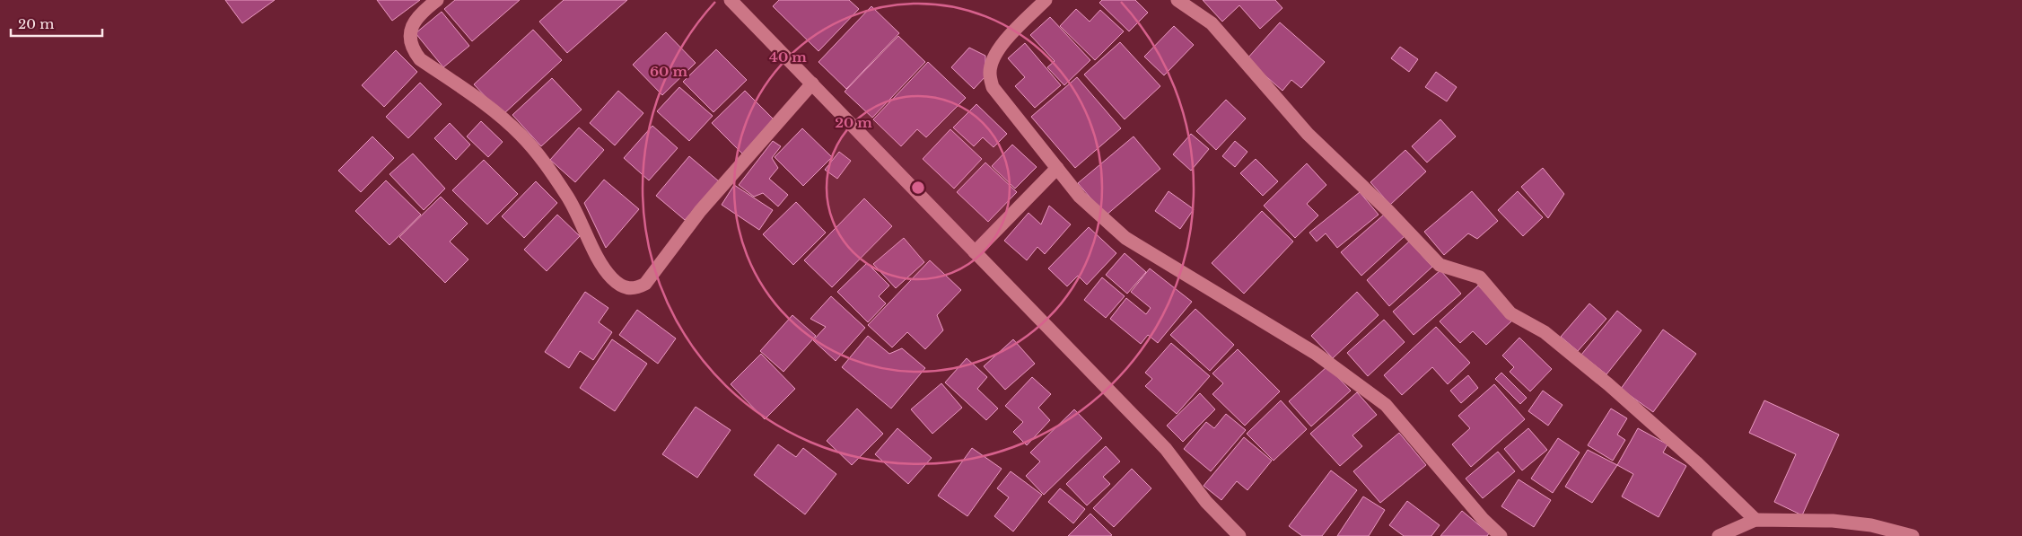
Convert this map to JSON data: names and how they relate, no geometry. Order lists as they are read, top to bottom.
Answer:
{
  "scale_bar": "20 m",
  "rings": ["40 m", "60 m", "20 m"]
}
